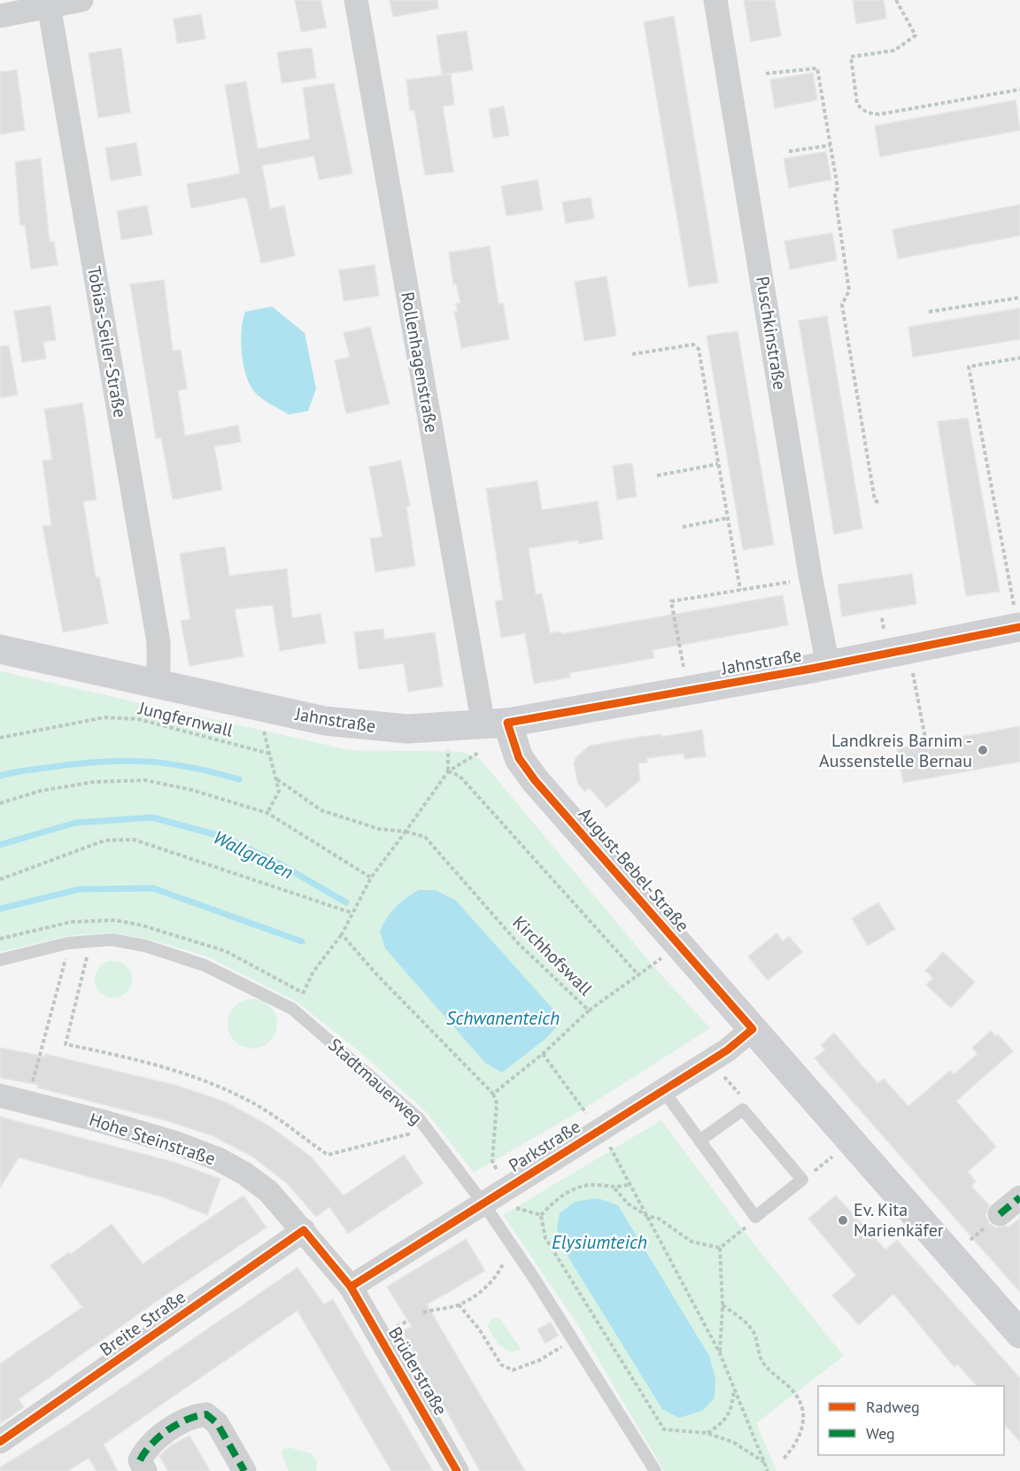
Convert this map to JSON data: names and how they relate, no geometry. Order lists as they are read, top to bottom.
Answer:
{
  "streets": {
    "main road": ["Jahnstraße", "August-Bebel-Straße"],
    "street": [
      "Puschkinstraße",
      "Tobias-Seiler-Straße",
      "Rollenhagenstraße",
      "Hohe Steinstraße",
      "Parkstraße",
      "Breite Straße",
      "Brüderstraße"
    ],
    "lane": ["Stadtmauerweg"],
    "path": ["Jungfernwall", "Kirchhofswall"]
  },
  "crossings": [
    ["Puschkinstraße", "Jahnstraße"],
    ["Tobias-Seiler-Straße", "Jahnstraße"],
    ["Rollenhagenstraße", "Jahnstraße"],
    ["Rollenhagenstraße", "August-Bebel-Straße"],
    ["Jahnstraße", "August-Bebel-Straße"],
    ["August-Bebel-Straße", "Parkstraße"],
    ["Stadtmauerweg", "Parkstraße"],
    ["Hohe Steinstraße", "Parkstraße"],
    ["Hohe Steinstraße", "Breite Straße"],
    ["Hohe Steinstraße", "Brüderstraße"],
    ["Parkstraße", "Brüderstraße"]
  ],
  "water": ["Wallgraben", "Schwanenteich", "Elysiumteich"],
  "places": ["Landkreis Barnim - Aussenstelle Bernau", "Ev. Kita Marienkäfer"],
  "legend": ["Radweg", "Weg"]
}
